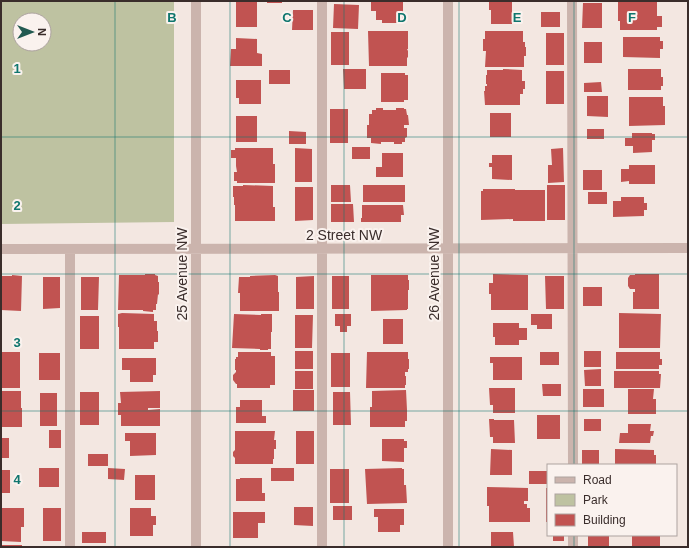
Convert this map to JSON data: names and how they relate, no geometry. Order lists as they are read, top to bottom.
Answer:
{
  "streets": {
    "street": ["2 Street NW", "25 Avenue NW", "26 Avenue NW"]
  },
  "crossings": [
    ["2 Street NW", "25 Avenue NW"],
    ["2 Street NW", "26 Avenue NW"]
  ],
  "legend": ["Road", "Park", "Building"],
  "north": "right",
  "grid": {
    "columns": [
      "B",
      "C",
      "D",
      "E",
      "F"
    ],
    "rows": [
      "1",
      "2",
      "3",
      "4"
    ]
  }
}
